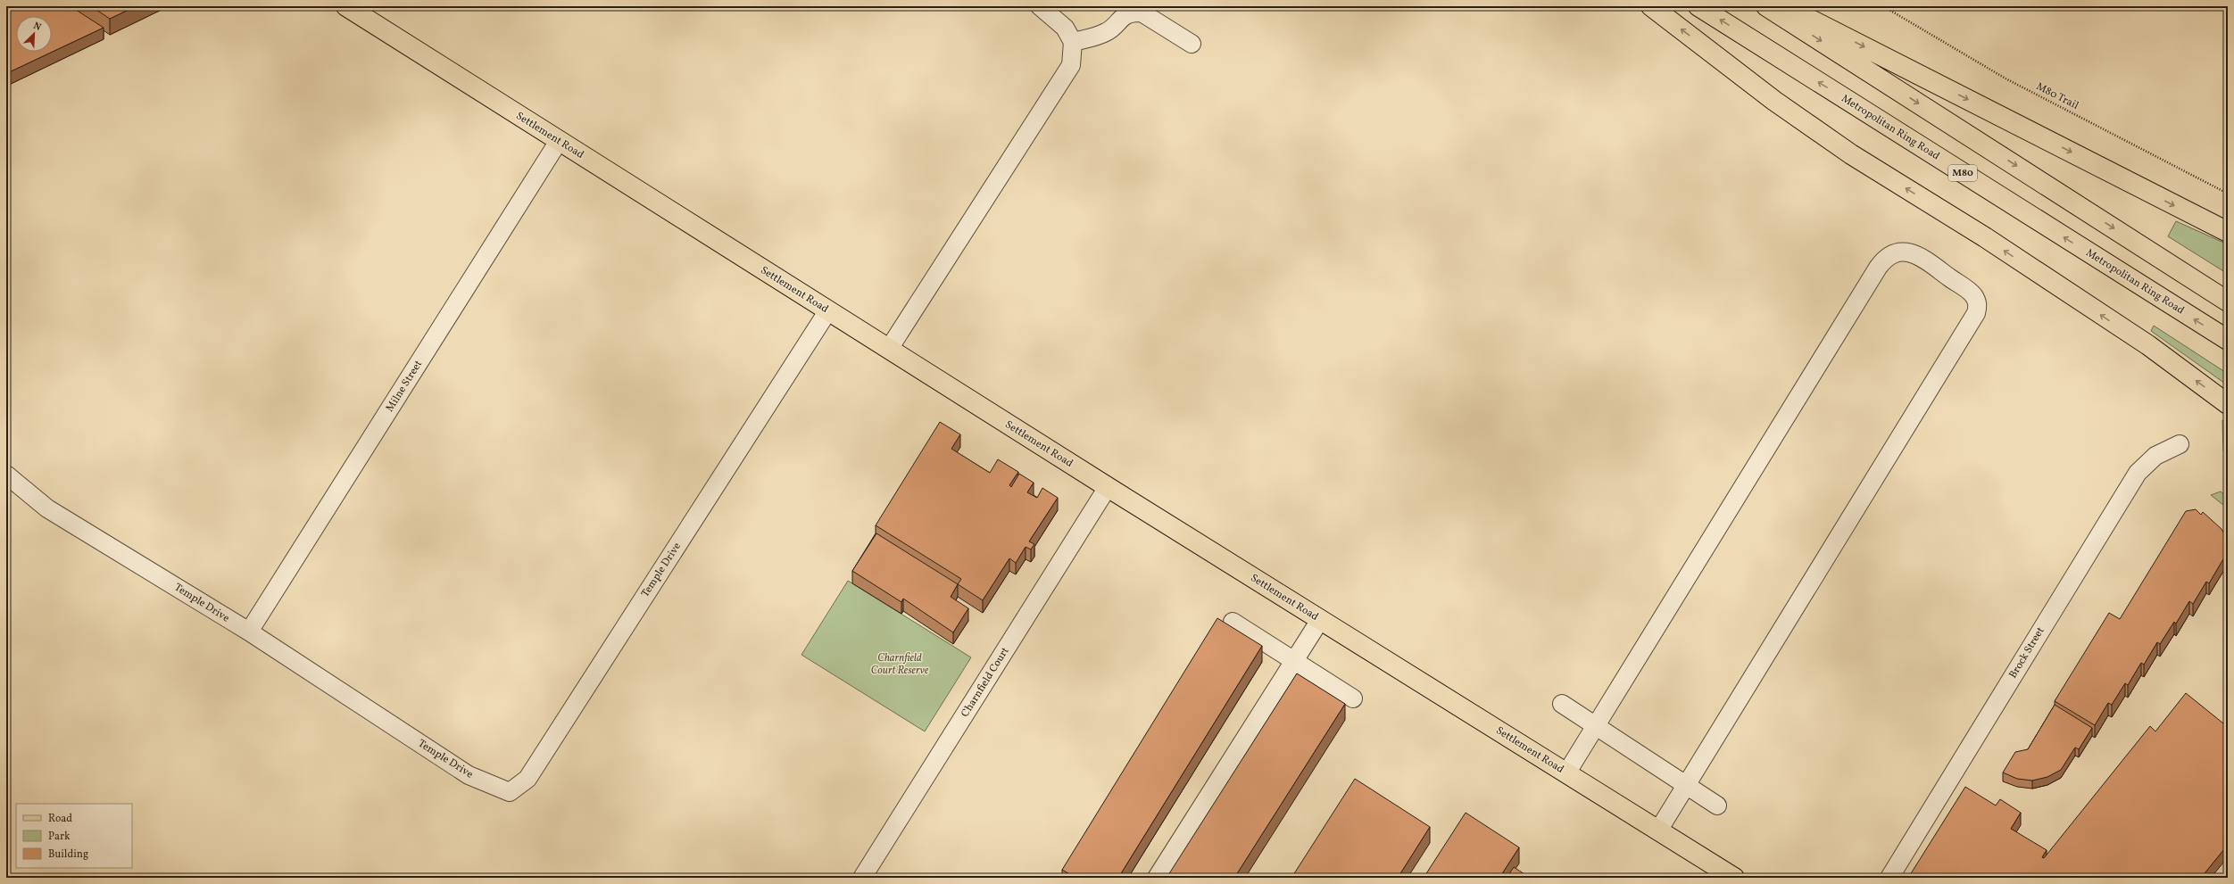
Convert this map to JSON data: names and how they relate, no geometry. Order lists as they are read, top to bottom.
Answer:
{
  "streets": {
    "main road": ["Metropolitan Ring Road", "Settlement Road", "M80"],
    "street": [
      "Milne Street",
      "Temple Drive",
      "Brock Street",
      "Charnfield Court"
    ],
    "path": ["M80 Trail"]
  },
  "crossings": [
    ["Settlement Road", "Milne Street"],
    ["Settlement Road", "Temple Drive"],
    ["Settlement Road", "Charnfield Court"],
    ["Milne Street", "Temple Drive"]
  ],
  "parks": ["Charnfield Court Reserve"],
  "legend": ["Road", "Park", "Building"],
  "north": "top right"
}
